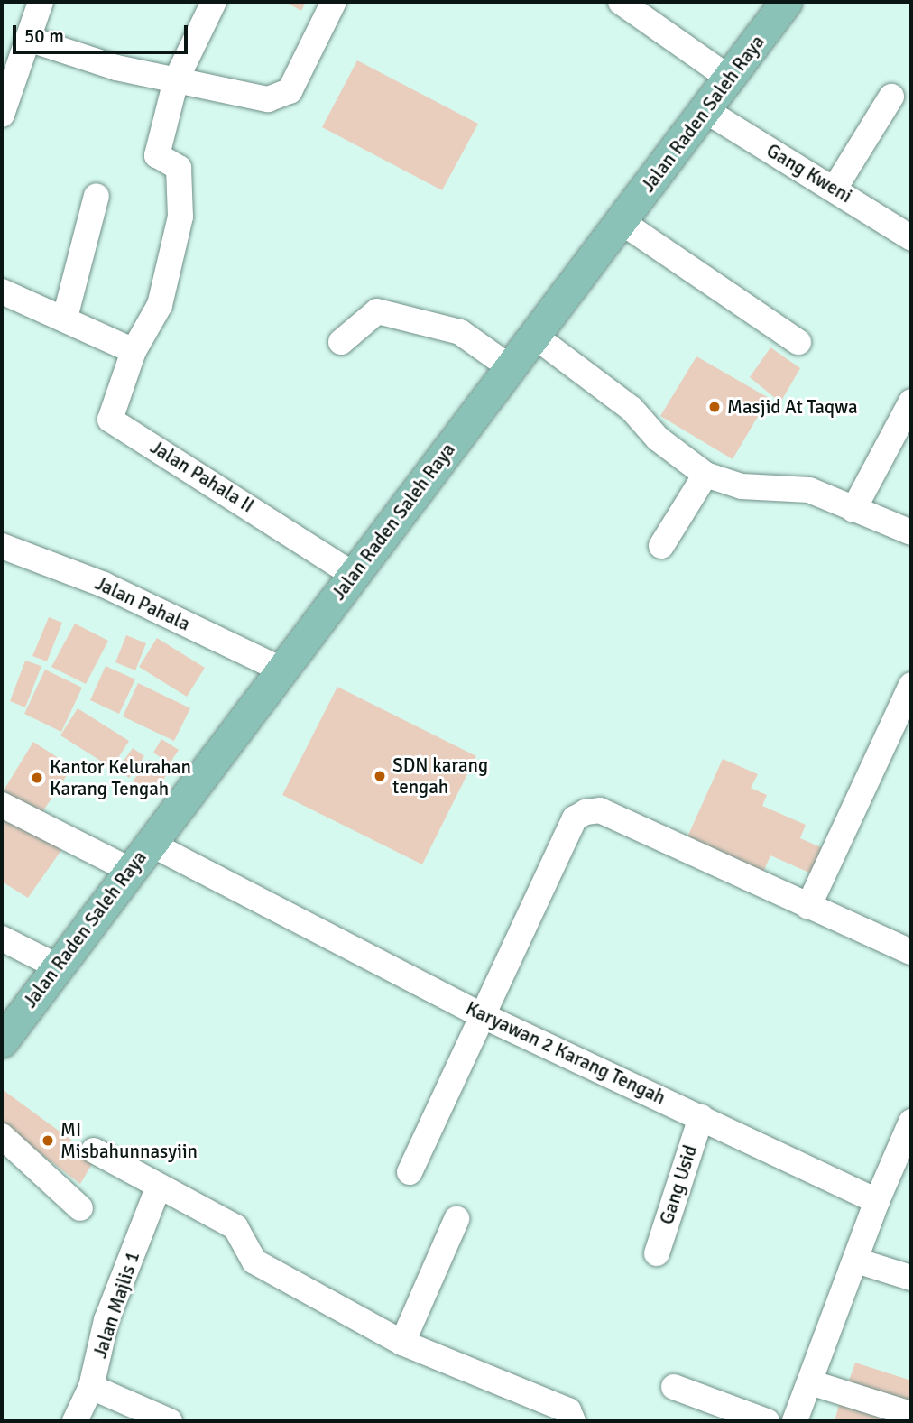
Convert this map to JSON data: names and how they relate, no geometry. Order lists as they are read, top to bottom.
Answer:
{
  "streets": {
    "main road": ["Jalan Raden Saleh Raya"],
    "street": [
      "Gang Kweni",
      "Jalan Pahala II",
      "Jalan Pahala",
      "Karyawan 2 Karang Tengah",
      "Gang Usid",
      "Jalan Majlis 1"
    ]
  },
  "crossings": [
    ["Jalan Raden Saleh Raya", "Gang Kweni"],
    ["Jalan Raden Saleh Raya", "Jalan Pahala II"],
    ["Jalan Raden Saleh Raya", "Jalan Pahala"],
    ["Jalan Raden Saleh Raya", "Karyawan 2 Karang Tengah"],
    ["Karyawan 2 Karang Tengah", "Gang Usid"]
  ],
  "places": [
    "Masjid At Taqwa",
    "SDN karang tengah",
    "Kantor Kelurahan Karang Tengah",
    "MI Misbahunnasyiin"
  ],
  "scale_bar": "50 m"
}
